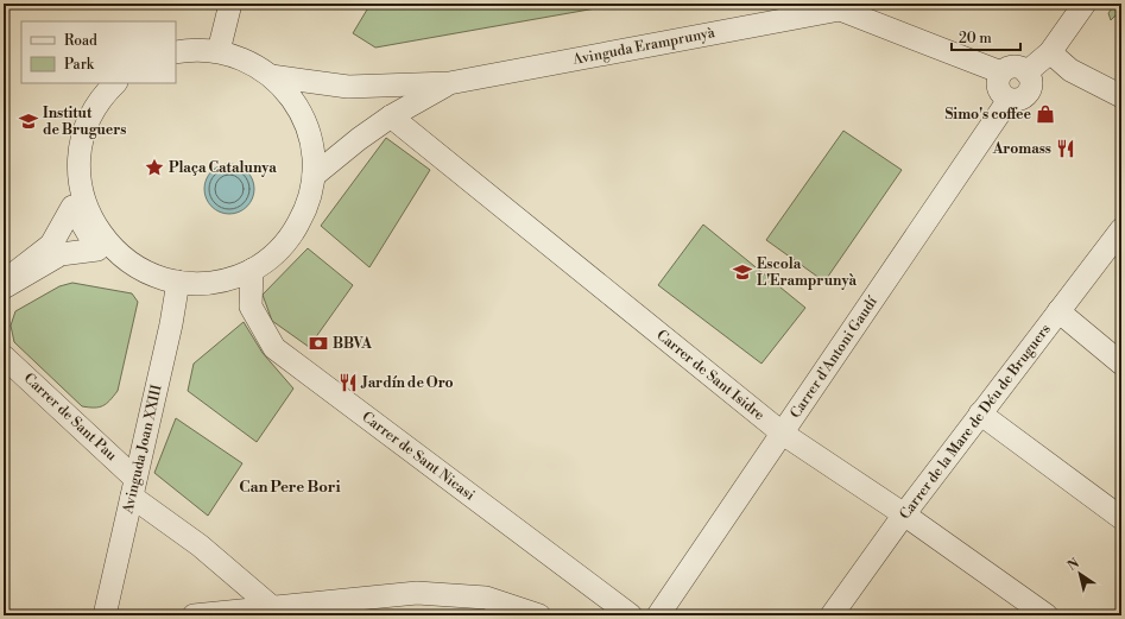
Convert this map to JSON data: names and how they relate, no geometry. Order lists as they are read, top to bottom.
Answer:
{
  "streets": {
    "street": [
      "Avinguda Eramprunyà",
      "Carrer d'Antoni Gaudí",
      "Carrer de Sant Isidre",
      "Carrer de Sant Pau",
      "Carrer de la Mare de Déu de Bruguers",
      "Avinguda Joan XXIII",
      "Carrer de Sant Nicasi"
    ]
  },
  "crossings": [
    ["Carrer d'Antoni Gaudí", "Carrer de Sant Isidre"],
    ["Carrer de Sant Isidre", "Carrer de la Mare de Déu de Bruguers"],
    ["Carrer de Sant Pau", "Avinguda Joan XXIII"]
  ],
  "districts": ["Can Pere Bori"],
  "places": {
    "shop": ["Simo's coffee"],
    "school or university": ["Institut de Bruguers", "Escola L'Eramprunyà"],
    "restaurant": ["Aromass", "Jardín de Oro"],
    "place": ["Plaça Catalunya"],
    "bank": ["BBVA"]
  },
  "legend": ["Road", "Park"],
  "scale_bar": "20 m",
  "north": "top left"
}
